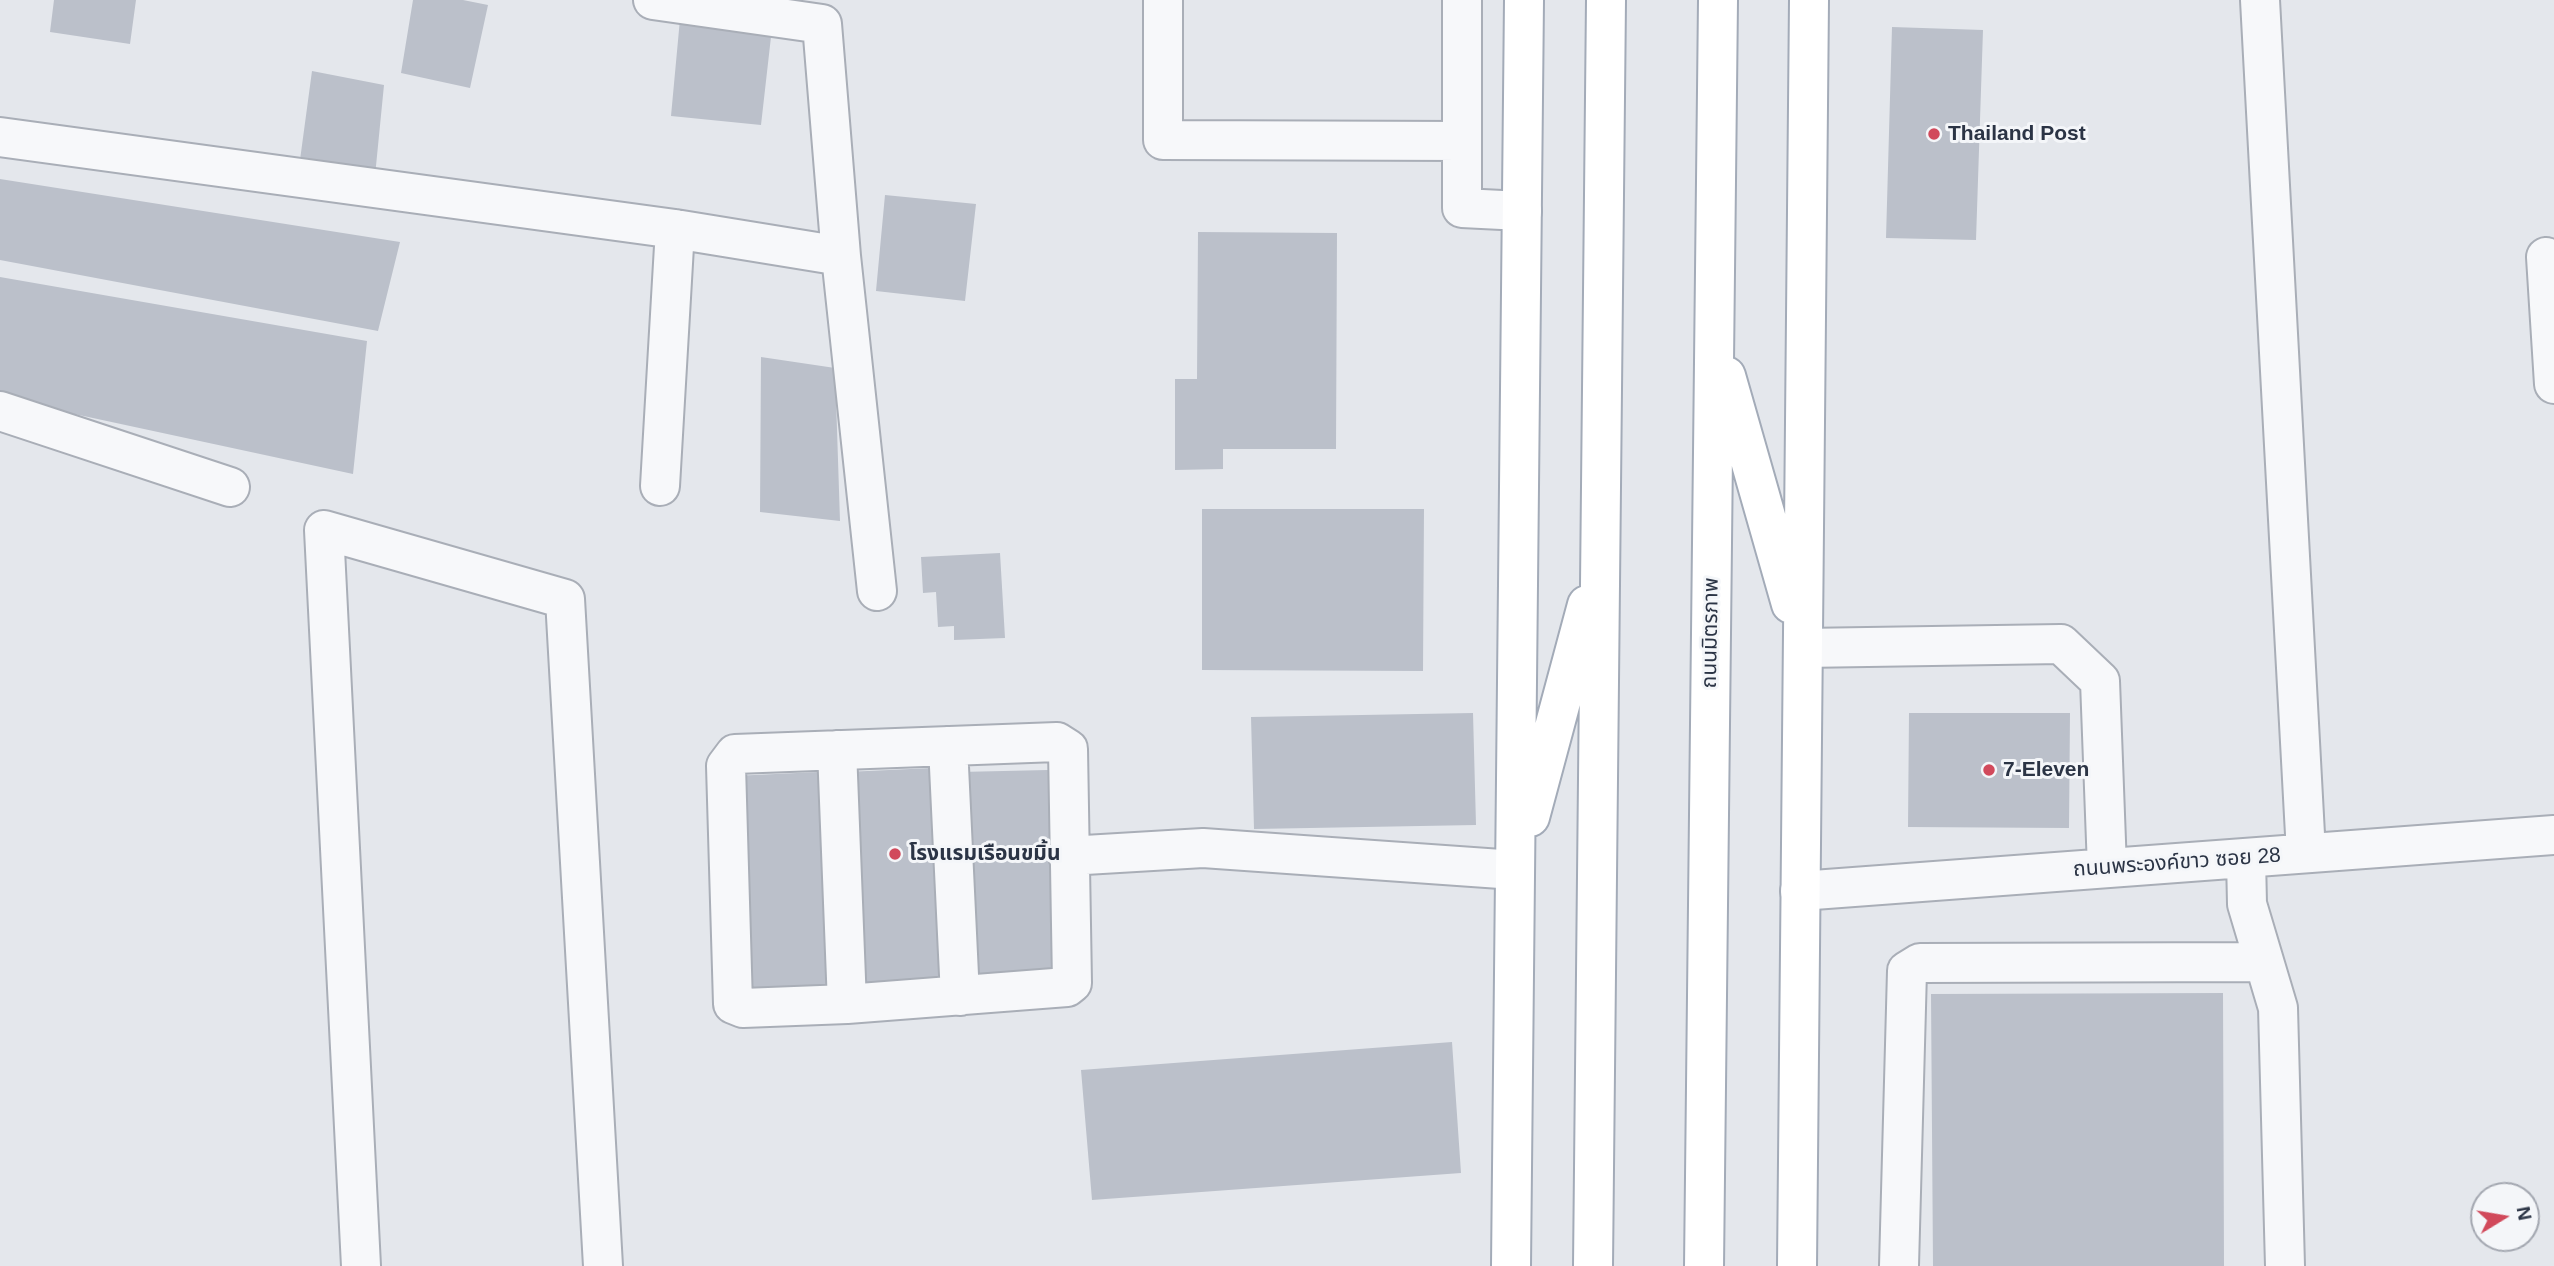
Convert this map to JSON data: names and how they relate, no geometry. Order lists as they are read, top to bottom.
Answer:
{
  "streets": {
    "main road": ["ถนนมิตรภาพ"],
    "street": ["ถนนพระองค์ขาว ซอย 28"]
  },
  "places": ["Thailand Post", "7-Eleven", "โรงแรมเรือนขมิ้น"],
  "north": "right"
}
